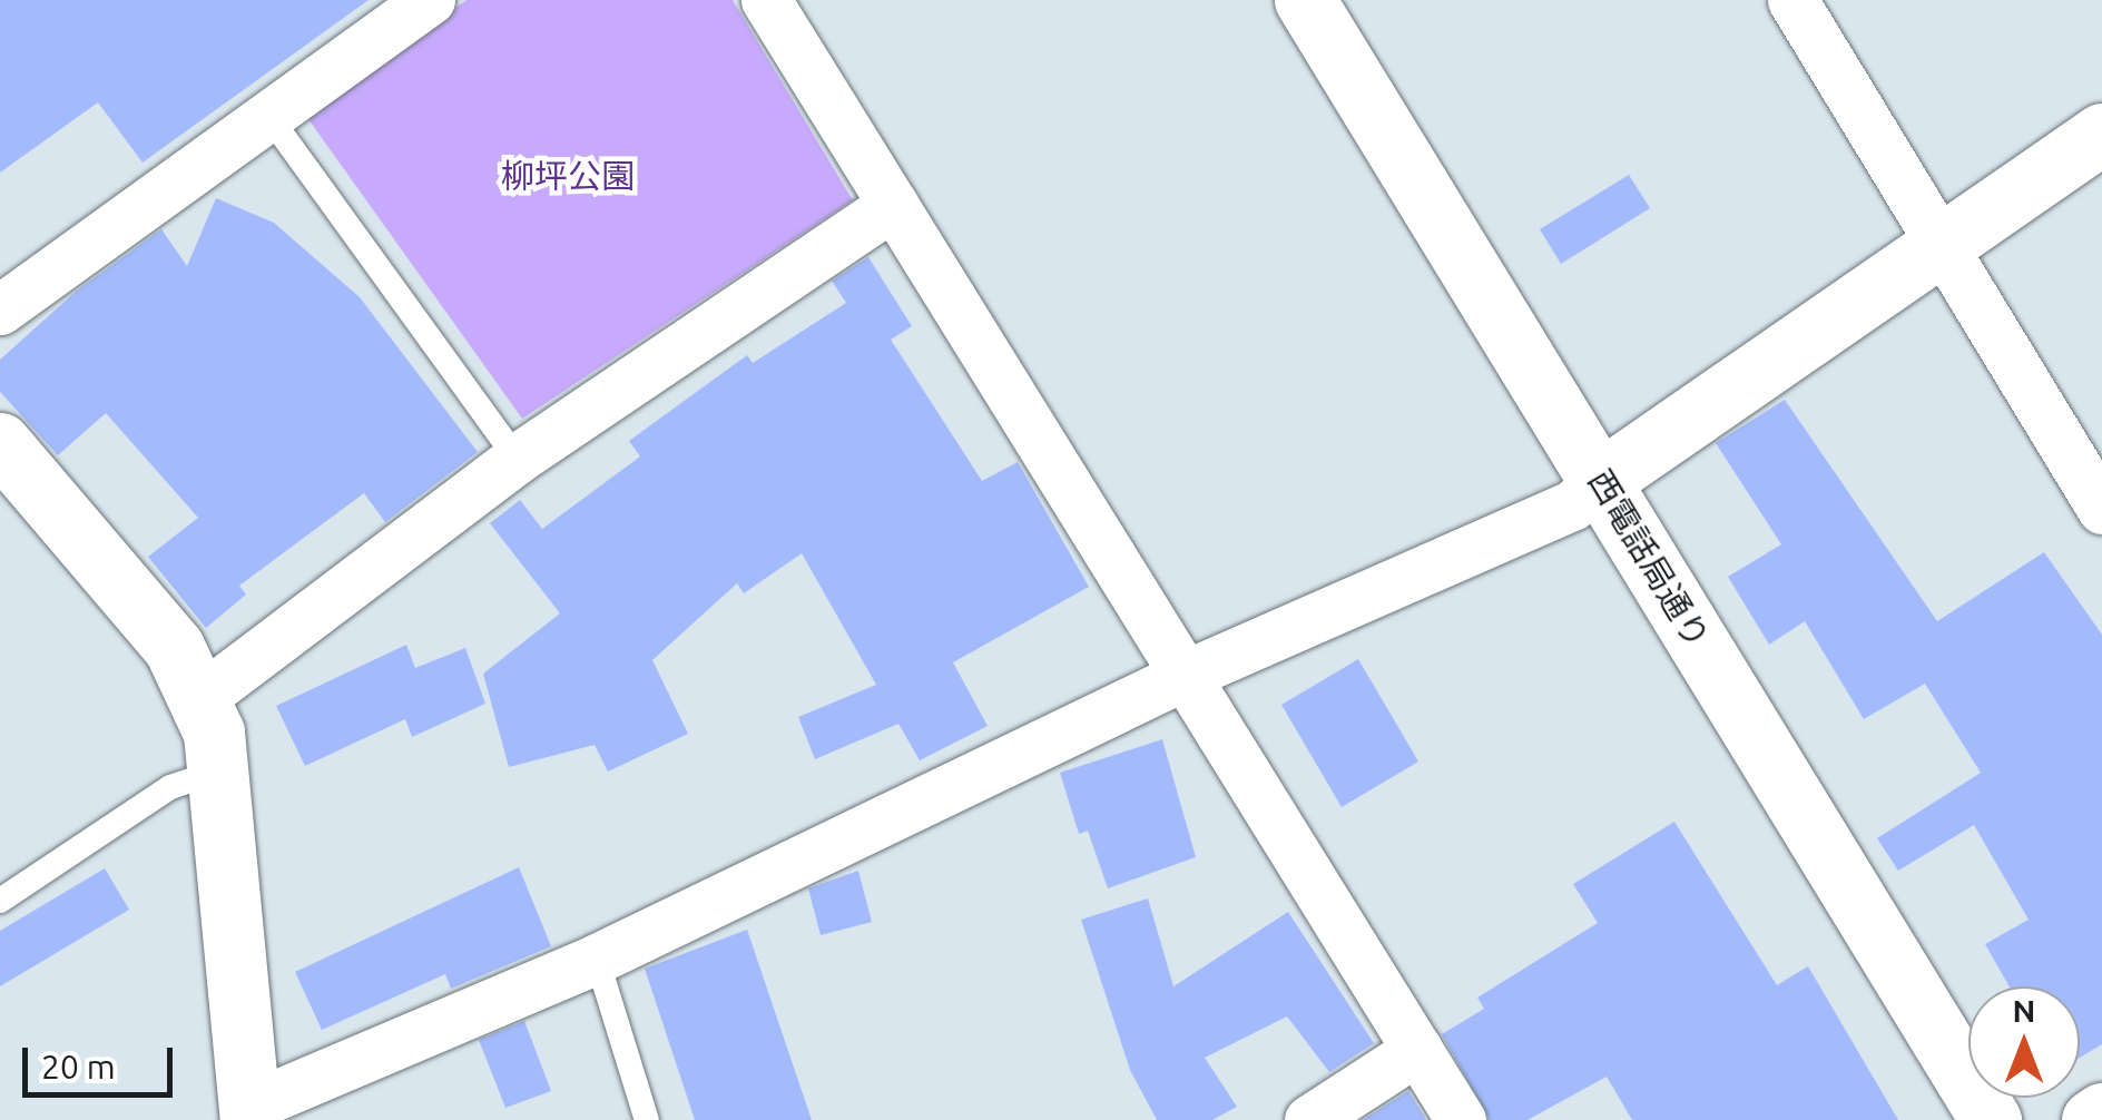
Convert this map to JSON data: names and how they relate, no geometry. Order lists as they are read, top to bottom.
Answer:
{
  "streets": {
    "street": ["西電話局通り"]
  },
  "parks": ["柳坪公園"],
  "scale_bar": "20 m",
  "north": "top"
}
